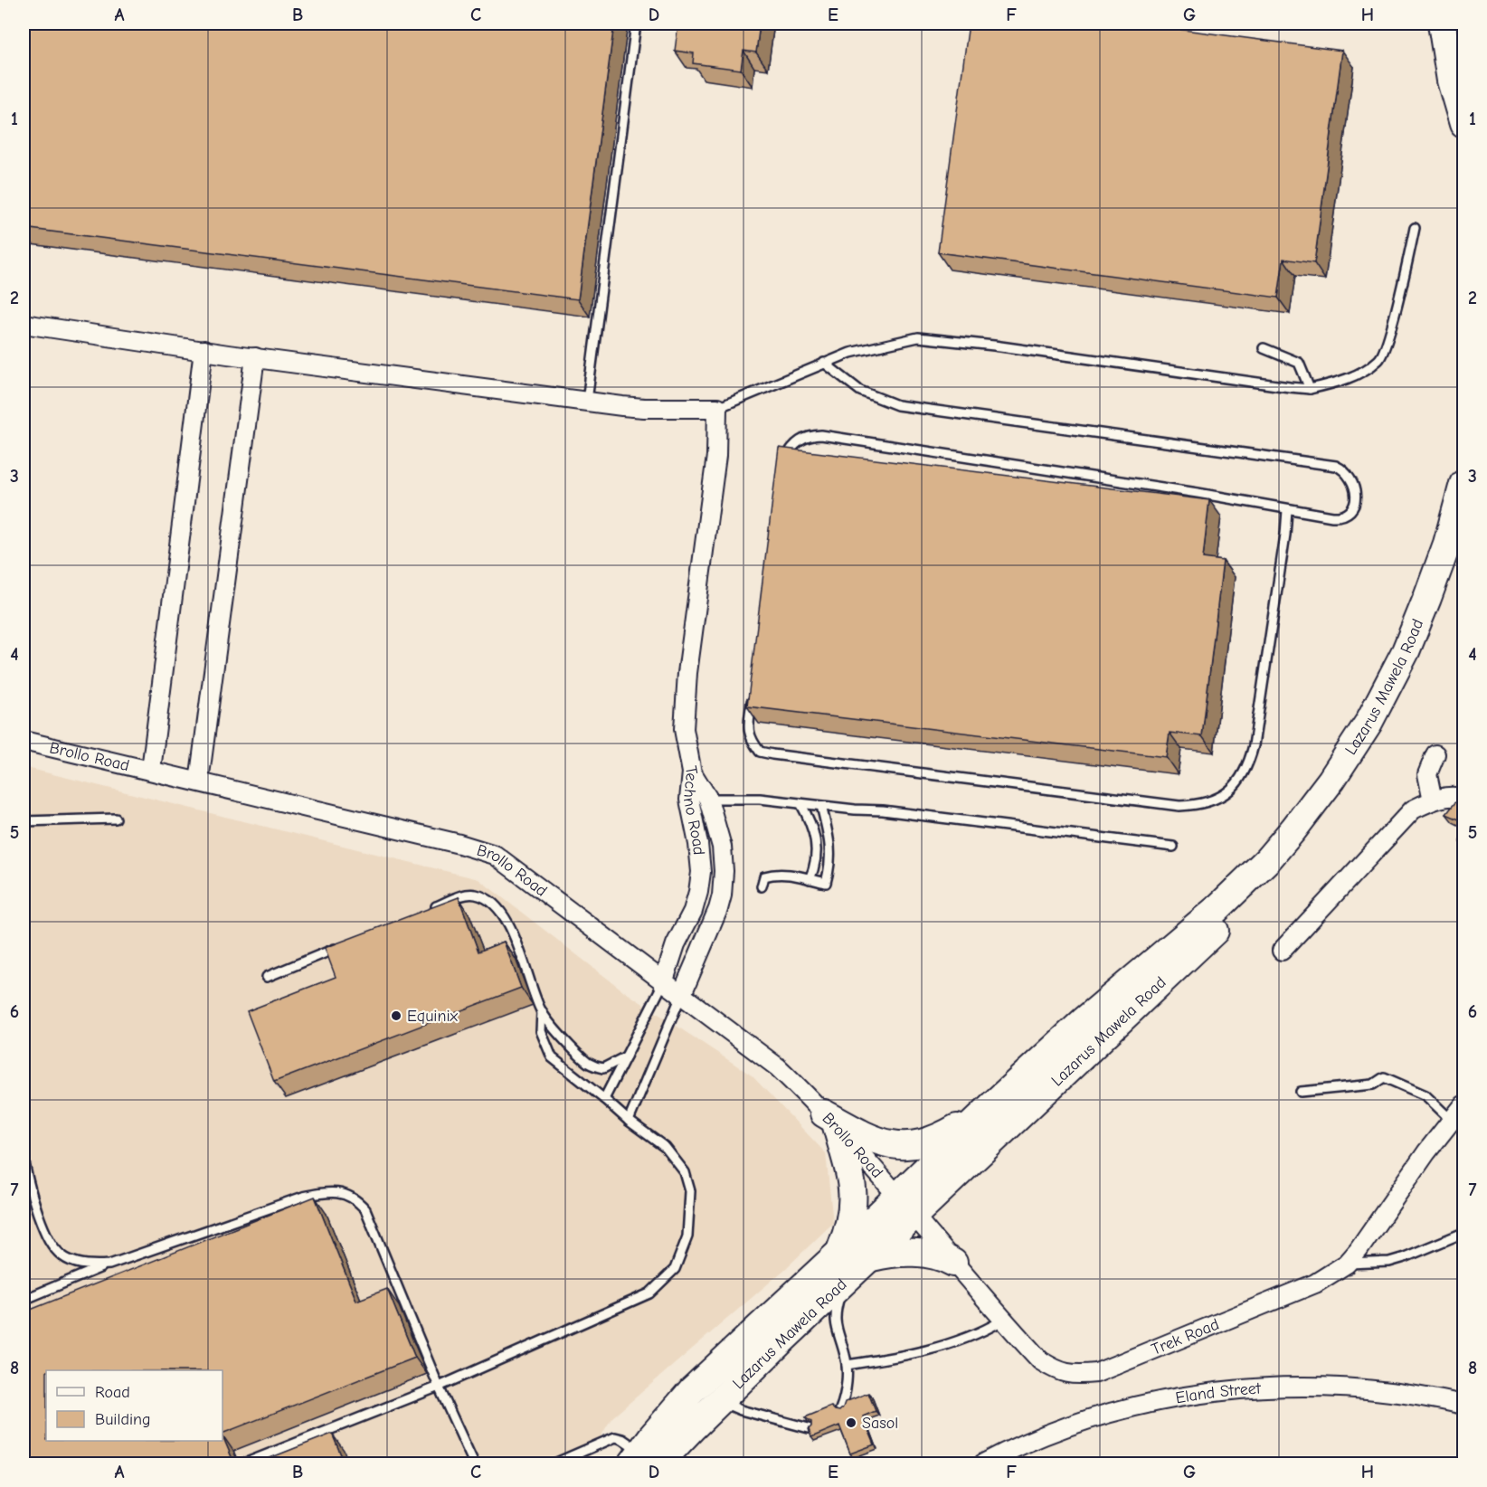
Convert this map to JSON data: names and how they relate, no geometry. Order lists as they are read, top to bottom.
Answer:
{
  "streets": {
    "main road": ["Lazarus Mawela Road"],
    "street": [
      "Brollo Road",
      "Techno Road",
      "Trek Road",
      "Eland Street"
    ]
  },
  "crossings": [
    ["Lazarus Mawela Road", "Brollo Road"],
    ["Lazarus Mawela Road", "Trek Road"],
    ["Brollo Road", "Techno Road"],
    ["Brollo Road", "Trek Road"]
  ],
  "places": ["Equinix", "Sasol"],
  "legend": ["Road", "Building"],
  "grid": {
    "columns": [
      "A",
      "B",
      "C",
      "D",
      "E",
      "F",
      "G",
      "H"
    ],
    "rows": [
      "1",
      "2",
      "3",
      "4",
      "5",
      "6",
      "7",
      "8"
    ]
  }
}
